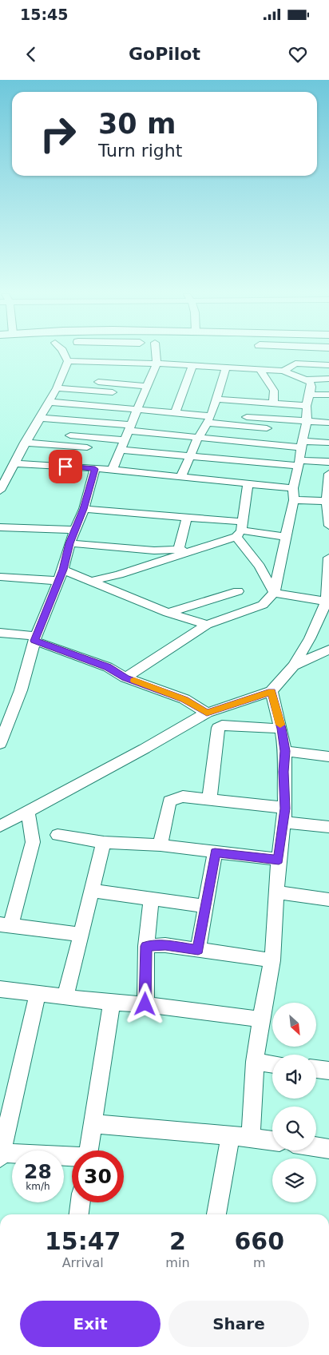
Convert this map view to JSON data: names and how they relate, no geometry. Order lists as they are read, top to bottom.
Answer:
{
  "north": "bottom right",
  "page": {
    "status": "15:45",
    "header": "GoPilot",
    "turn": ["30 m", "Turn right"],
    "speed": "28 km/h",
    "limit": "30",
    "eta": [
      "15:47",
      "Arrival",
      "2",
      "min",
      "660",
      "m"
    ],
    "buttons": ["Exit", "Share"]
  }
}
